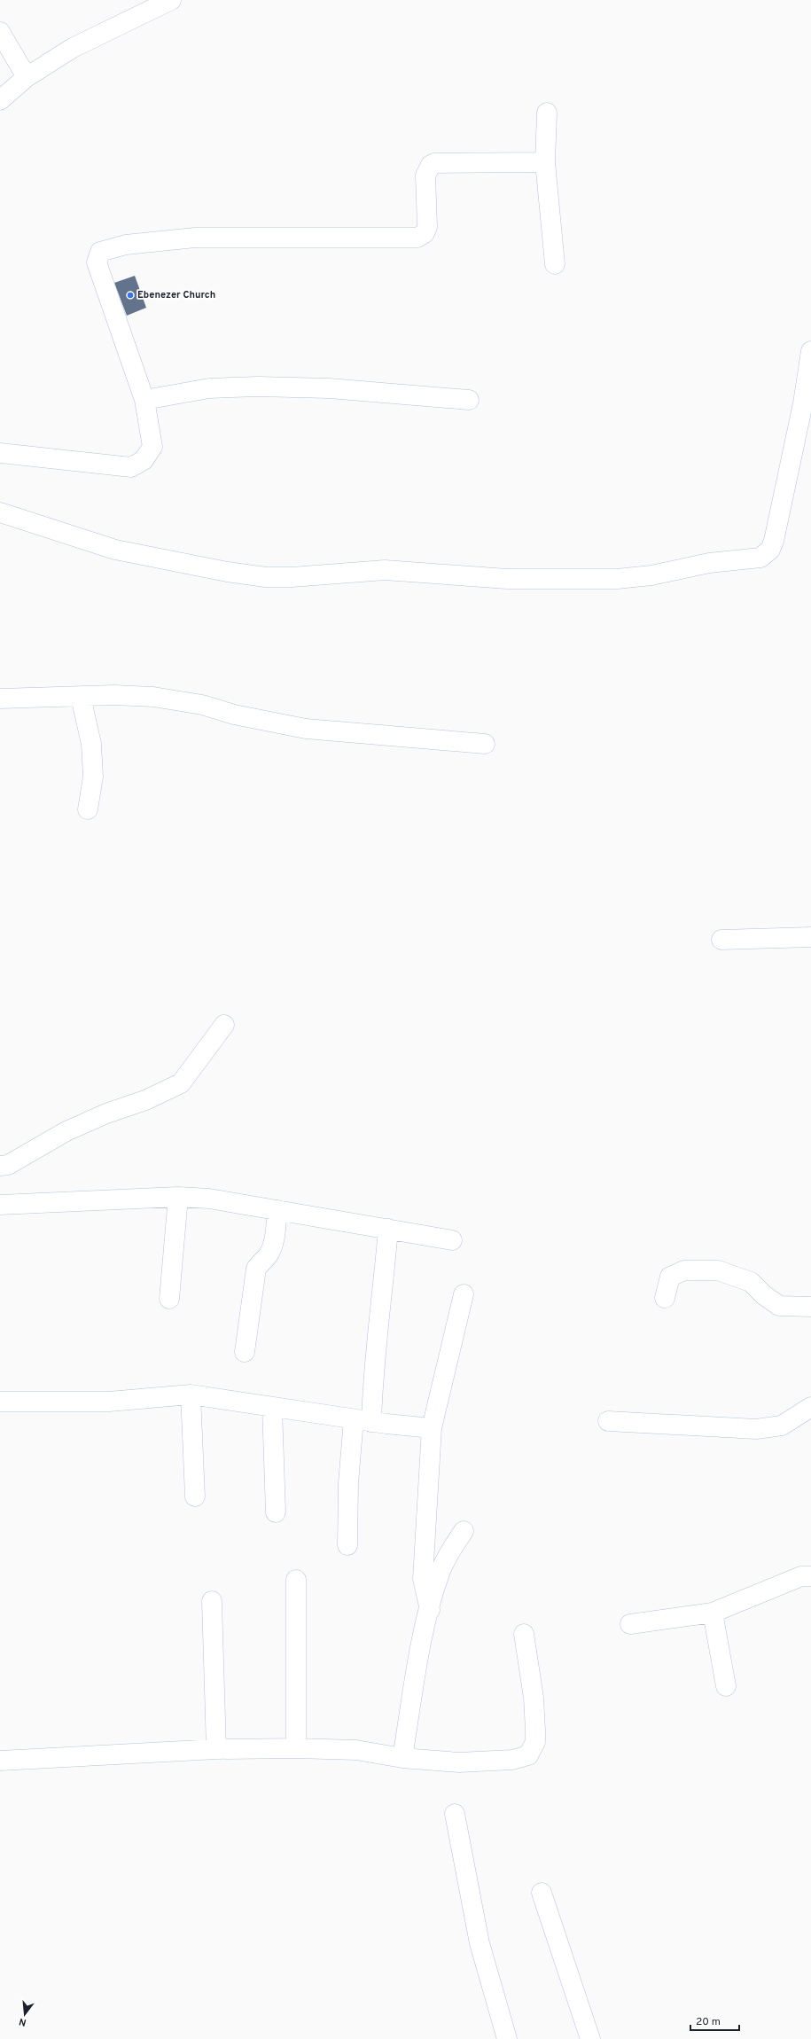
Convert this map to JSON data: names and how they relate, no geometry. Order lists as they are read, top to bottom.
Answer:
{
  "places": ["Ebenezer Church"],
  "scale_bar": "20 m",
  "north": "bottom"
}
